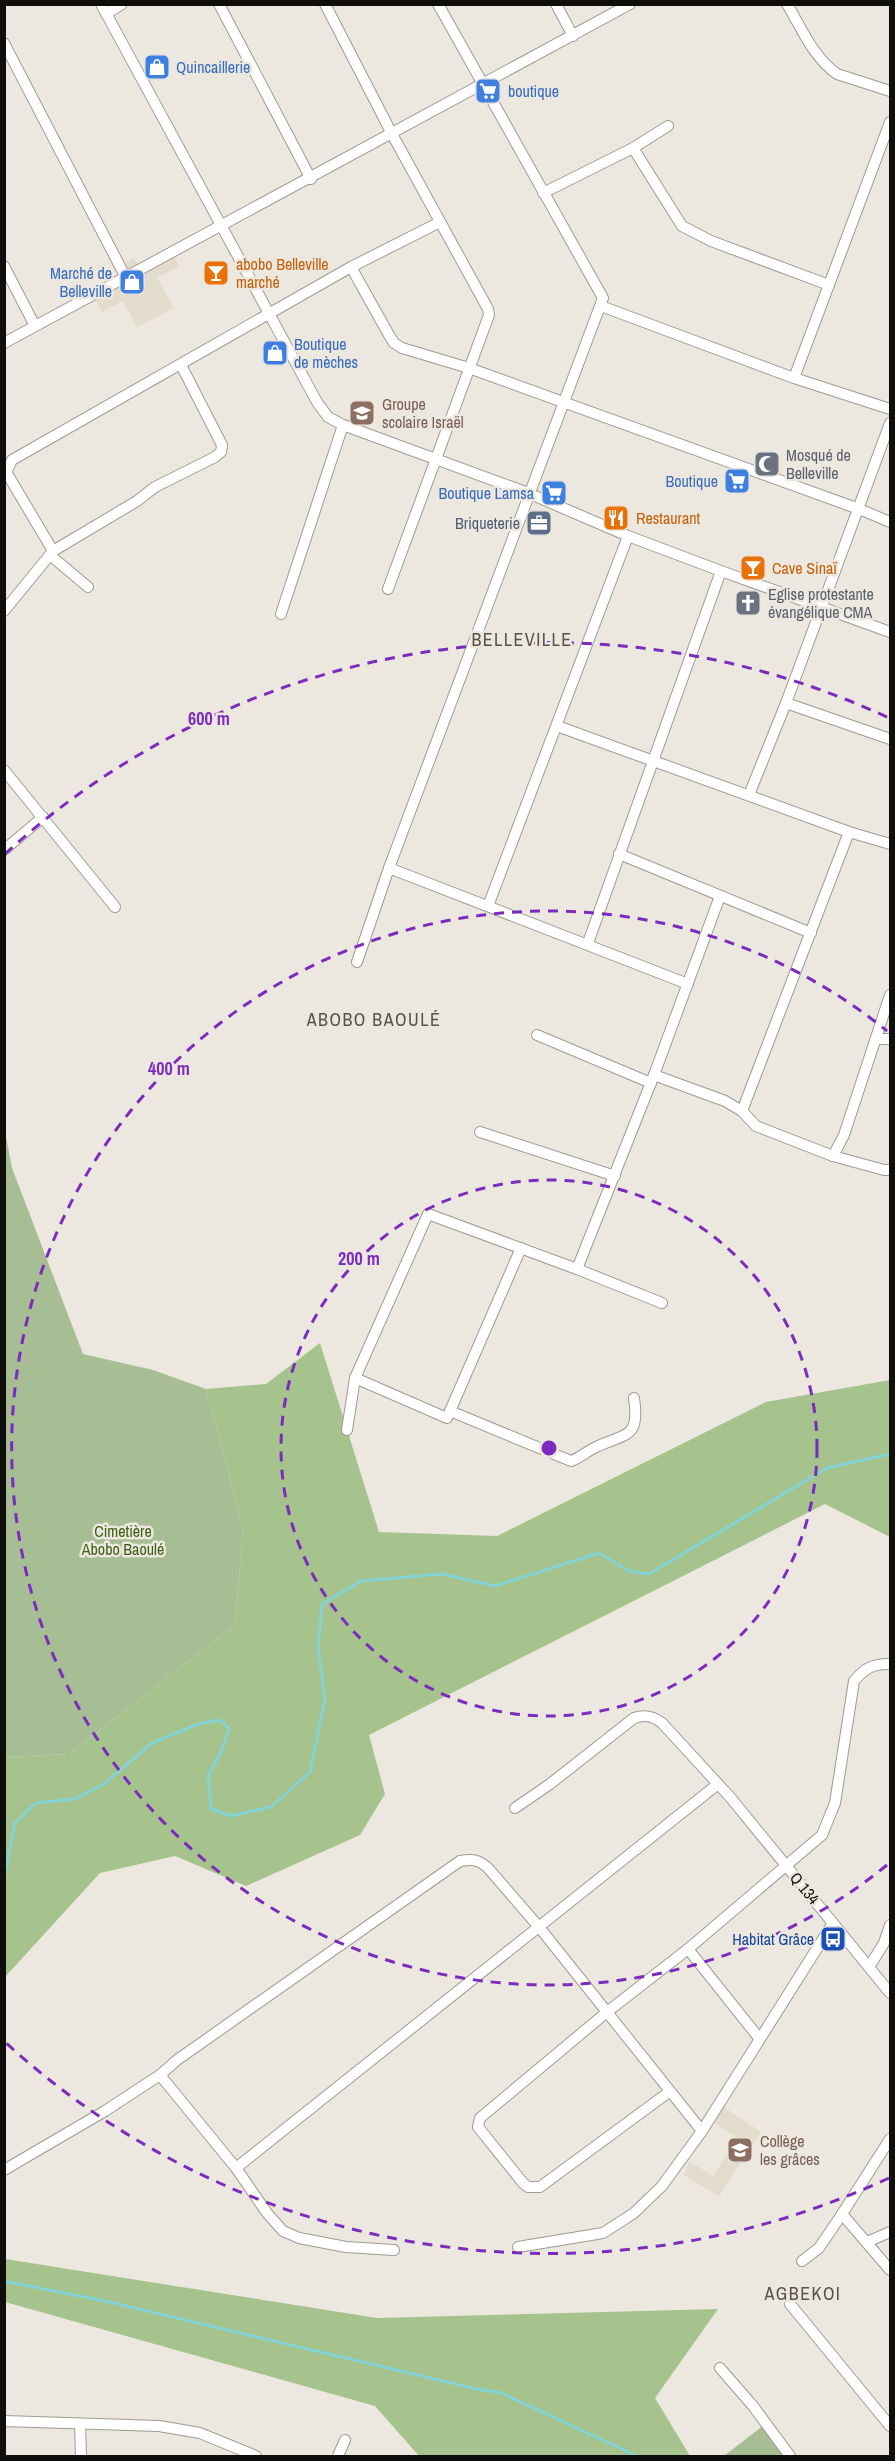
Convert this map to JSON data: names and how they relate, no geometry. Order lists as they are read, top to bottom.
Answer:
{
  "streets": {
    "street": ["Q 134"]
  },
  "districts": ["BELLEVILLE", "ABOBO BAOULÉ", "AGBEKOI"],
  "parks": ["Cimetière Abobo Baoulé"],
  "places": {
    "shop": ["Quincaillerie", "Marché de Belleville", "Boutique de mèches"],
    "supermarket": ["boutique", "Boutique", "Boutique Lamsa"],
    "bar": ["abobo Belleville marché", "Cave Sinaï"],
    "school or university": ["Groupe scolaire Israël", "Collège les grâces"],
    "mosque": ["Mosqué de Belleville"],
    "restaurant": ["Restaurant"],
    "office": ["Briqueterie"],
    "church": ["Eglise protestante évangélique CMA"],
    "bus stop": ["Habitat Grâce"]
  },
  "rings": ["600 m", "400 m", "200 m"]
}
